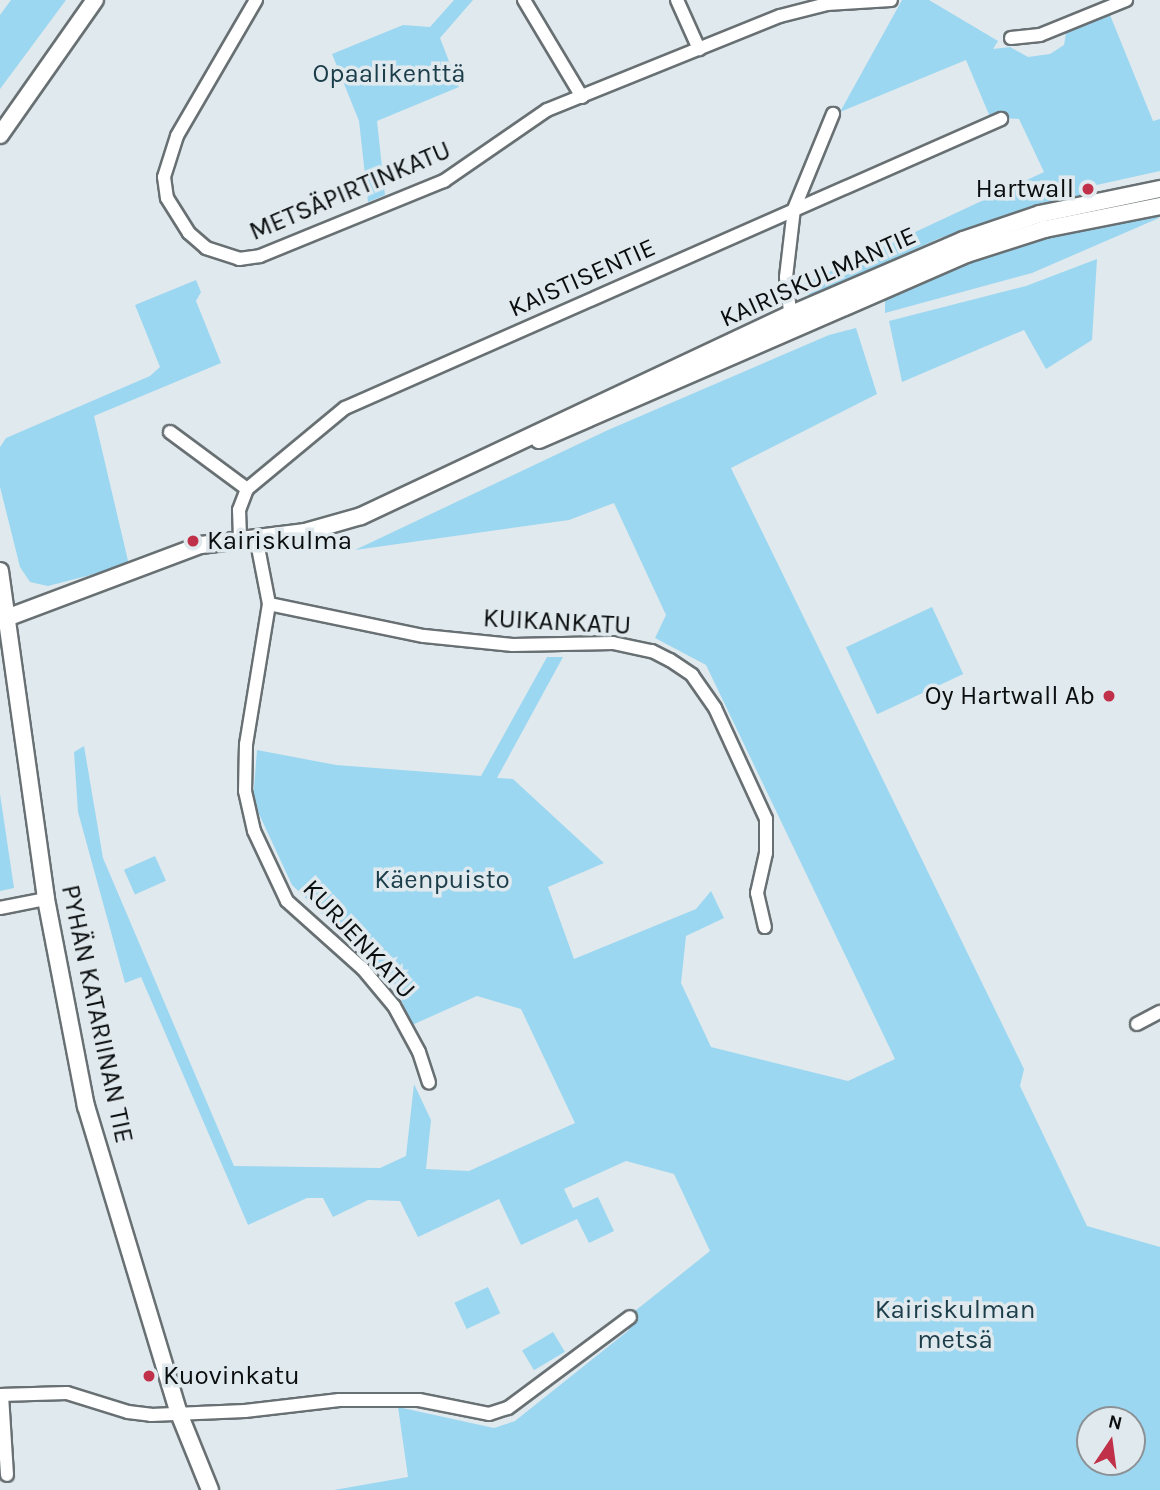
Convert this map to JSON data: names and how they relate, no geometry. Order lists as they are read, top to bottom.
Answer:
{
  "streets": {
    "street": [
      "METSÄPIRTINKATU",
      "KAIRISKULMANTIE",
      "KAISTISENTIE",
      "KUIKANKATU",
      "KURJENKATU",
      "PYHÄN KATARIINAN TIE"
    ]
  },
  "crossings": [
    ["KAIRISKULMANTIE", "KURJENKATU"],
    ["KAIRISKULMANTIE", "PYHÄN KATARIINAN TIE"],
    ["KUIKANKATU", "KURJENKATU"]
  ],
  "parks": ["Opaalikenttä", "Käenpuisto", "Kairiskulman metsä"],
  "places": [
    "Hartwall",
    "Kairiskulma",
    "Oy Hartwall Ab",
    "Kuovinkatu"
  ],
  "north": "top"
}
